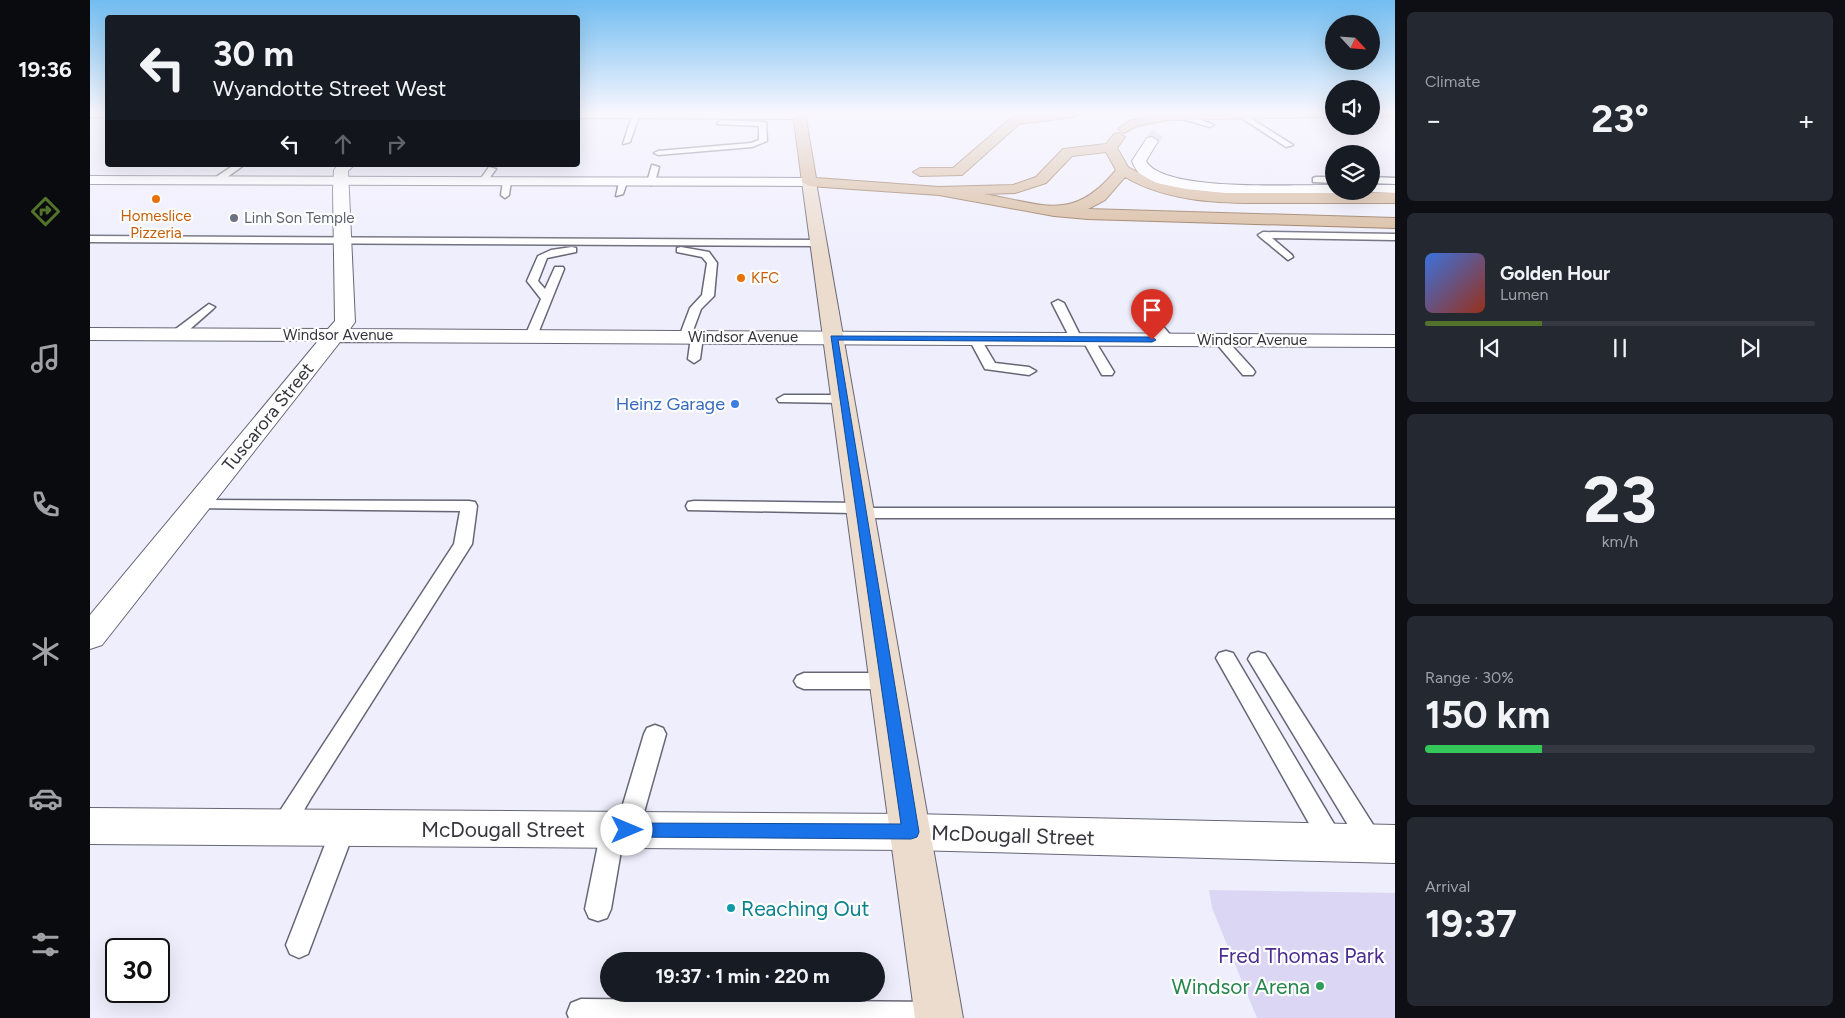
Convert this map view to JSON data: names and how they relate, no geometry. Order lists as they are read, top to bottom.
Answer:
{
  "streets": {
    "street": ["Windsor Avenue", "Tuscarora Street", "McDougall Street"]
  },
  "crossings": [
    ["Windsor Avenue", "Tuscarora Street"]
  ],
  "parks": ["Fred Thomas Park"],
  "places": [
    "Homeslice Pizzeria",
    "Linh Son Temple",
    "KFC",
    "Heinz Garage",
    "Reaching Out",
    "Windsor Arena"
  ],
  "north": "bottom right",
  "page": {
    "tabs": "19:36",
    "tile": [
      "Climate",
      ["23", "km/h"],
      ["Range · 30%", "150 km"],
      ["Arrival", "19:37"]
    ],
    "turn": ["30 m", "Wyandotte Street West"],
    "heat": ["−", "23°", "+"],
    "song": ["Golden Hour", "Lumen"],
    "limit": "30",
    "trip": "19:37 · 1 min · 220 m"
  }
}
